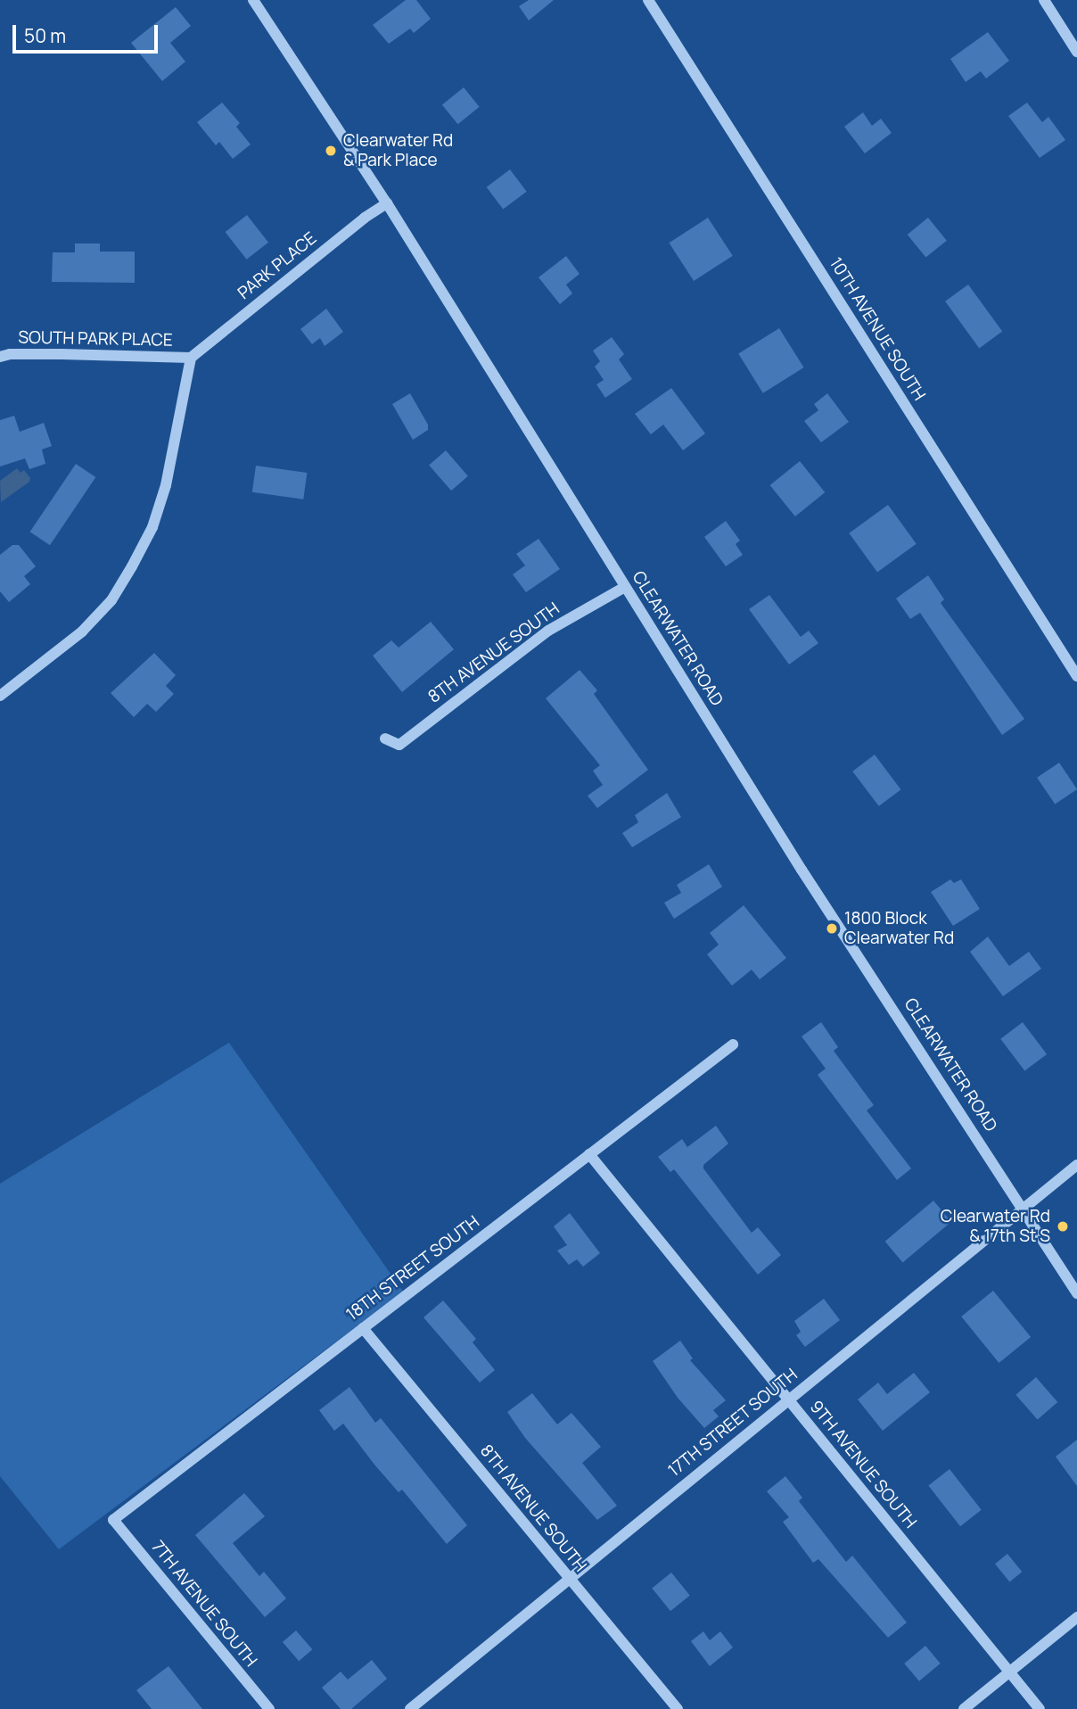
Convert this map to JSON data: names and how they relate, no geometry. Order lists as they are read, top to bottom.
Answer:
{
  "streets": {
    "street": [
      "PARK PLACE",
      "10TH AVENUE SOUTH",
      "SOUTH PARK PLACE",
      "CLEARWATER ROAD",
      "8TH AVENUE SOUTH",
      "18TH STREET SOUTH",
      "17TH STREET SOUTH",
      "9TH AVENUE SOUTH",
      "7TH AVENUE SOUTH"
    ]
  },
  "crossings": [
    ["PARK PLACE", "SOUTH PARK PLACE"],
    ["PARK PLACE", "CLEARWATER ROAD"],
    ["CLEARWATER ROAD", "8TH AVENUE SOUTH"],
    ["CLEARWATER ROAD", "17TH STREET SOUTH"],
    ["8TH AVENUE SOUTH", "18TH STREET SOUTH"],
    ["8TH AVENUE SOUTH", "17TH STREET SOUTH"],
    ["18TH STREET SOUTH", "9TH AVENUE SOUTH"],
    ["18TH STREET SOUTH", "7TH AVENUE SOUTH"],
    ["17TH STREET SOUTH", "9TH AVENUE SOUTH"]
  ],
  "places": ["Clearwater Rd & Park Place", "1800 Block Clearwater Rd", "Clearwater Rd & 17th St S"],
  "scale_bar": "50 m"
}
